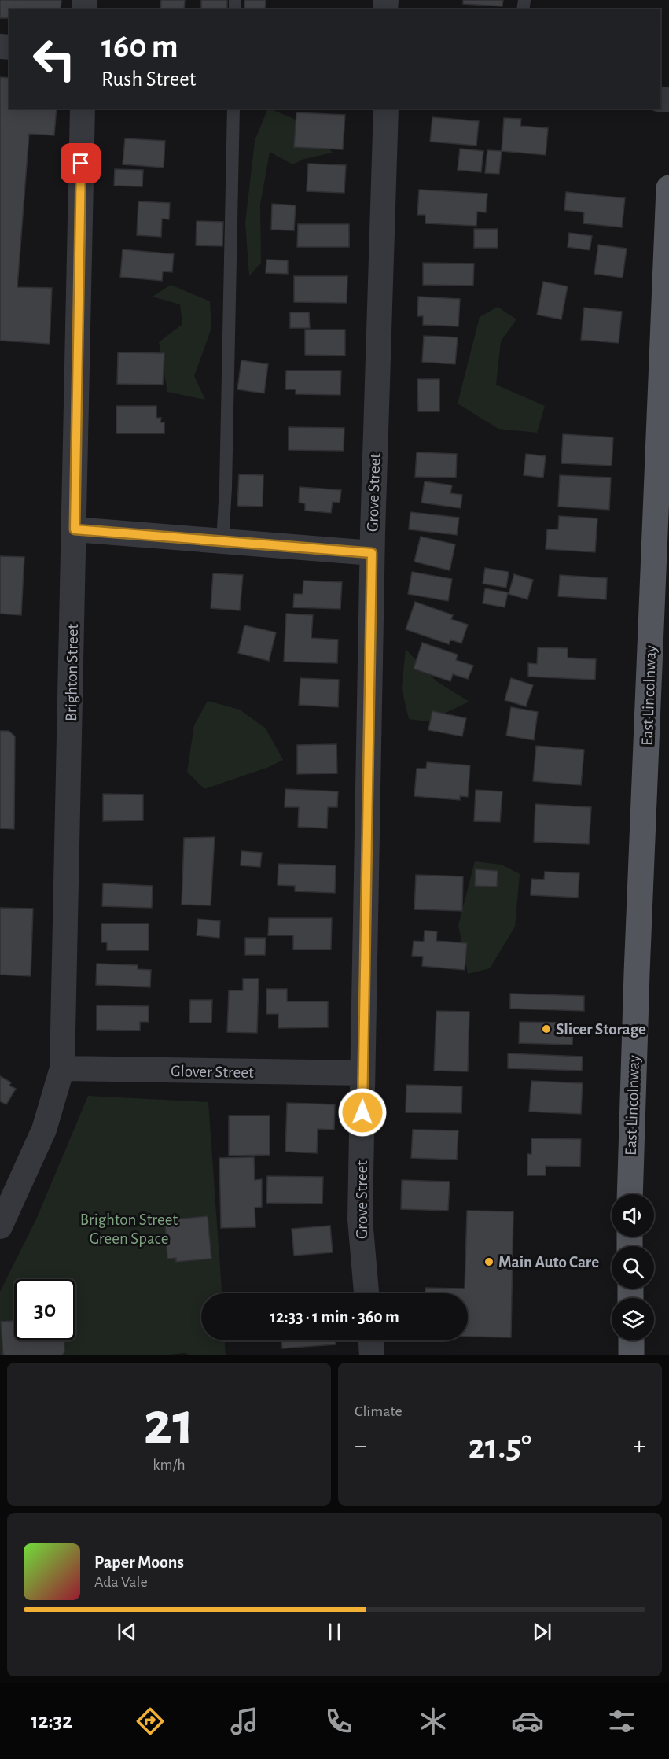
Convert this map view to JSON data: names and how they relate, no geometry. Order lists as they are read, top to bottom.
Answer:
{
  "streets": {
    "main road": ["East Lincolnway"],
    "street": ["Grove Street", "Brighton Street", "Glover Street"]
  },
  "crossings": [
    ["Grove Street", "Glover Street"],
    ["Brighton Street", "Glover Street"]
  ],
  "parks": ["Brighton Street Green Space"],
  "places": ["Slicer Storage", "Main Auto Care"],
  "page": {
    "turn": ["160 m", "Rush Street"],
    "limit": "30",
    "trip": "12:33 · 1 min · 360 m",
    "tile": [
      ["21", "km/h"],
      "Climate"
    ],
    "heat": ["−", "21.5°", "+"],
    "song": ["Paper Moons", "Ada Vale"],
    "tabs": "12:32"
  }
}
